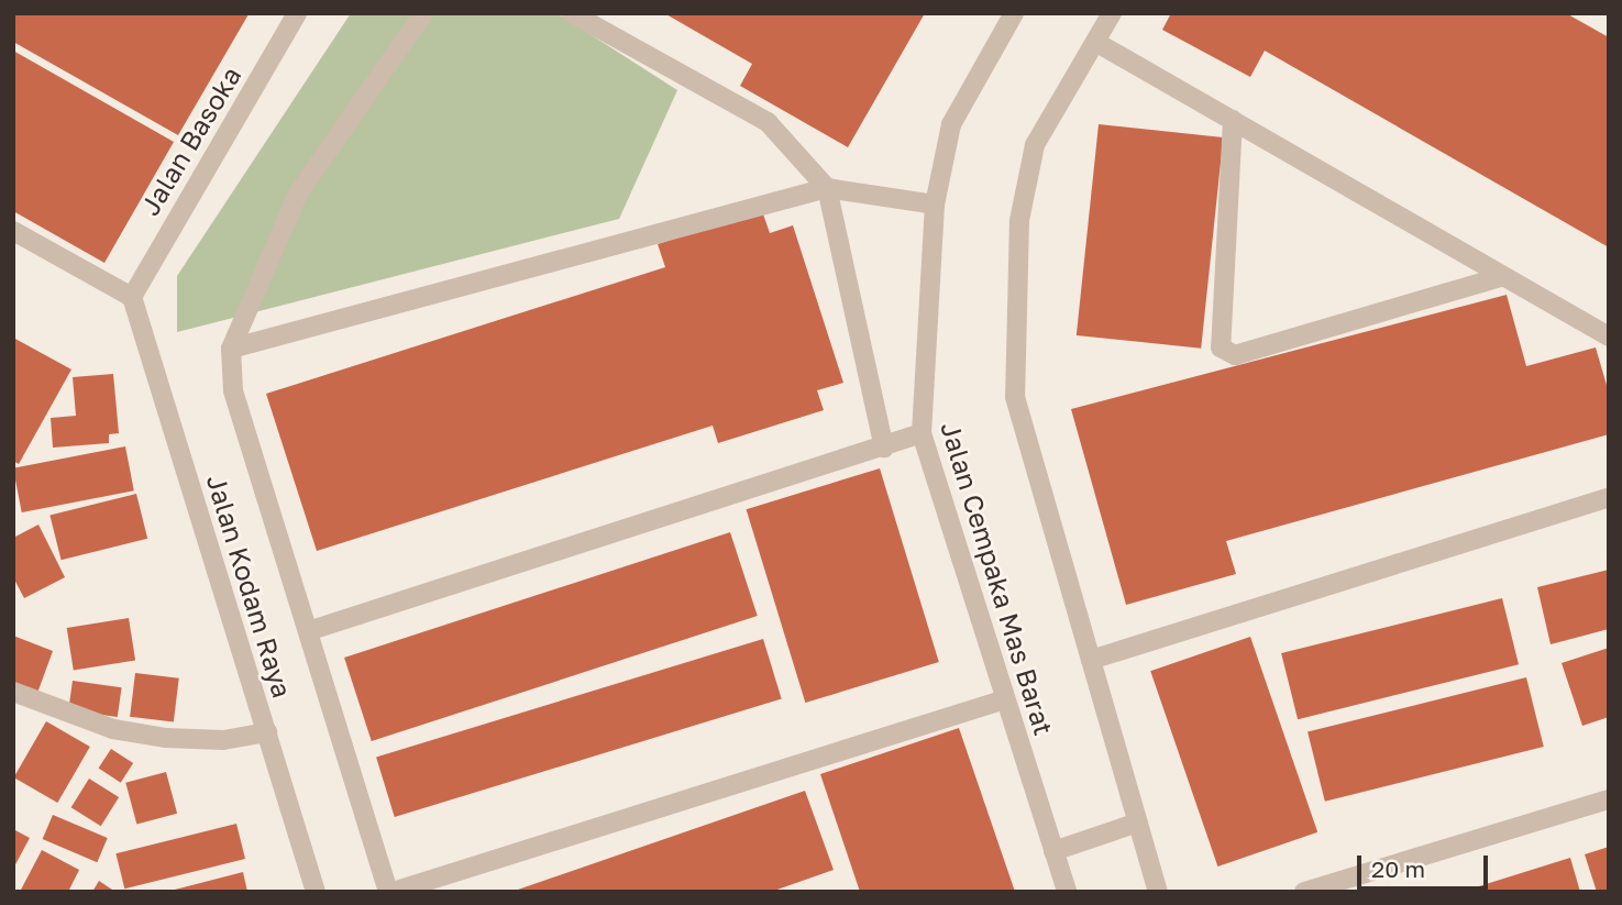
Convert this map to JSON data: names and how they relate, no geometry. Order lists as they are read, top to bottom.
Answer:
{
  "streets": {
    "street": ["Jalan Basoka", "Jalan Cempaka Mas Barat", "Jalan Kodam Raya"]
  },
  "crossings": [
    ["Jalan Basoka", "Jalan Kodam Raya"]
  ],
  "scale_bar": "20 m"
}
